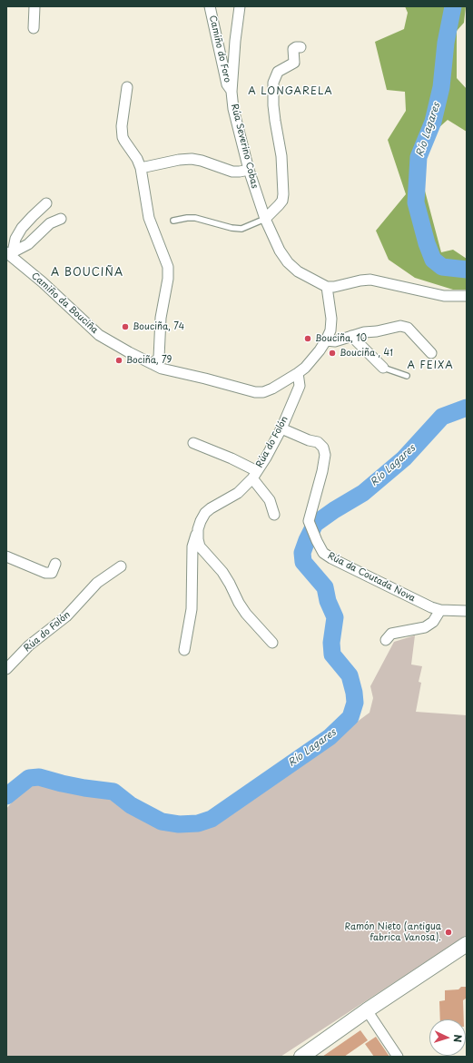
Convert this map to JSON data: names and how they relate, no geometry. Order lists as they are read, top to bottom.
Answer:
{
  "streets": {
    "street": [
      "Camiño do Foro",
      "Rúa Severino Cobas",
      "Camiño da Bouciña",
      "Rúa do Folón",
      "Rúa da Coutada Nova"
    ]
  },
  "crossings": [
    ["Camiño do Foro", "Rúa Severino Cobas"],
    ["Rúa Severino Cobas", "Camiño da Bouciña"],
    ["Camiño da Bouciña", "Rúa do Folón"],
    ["Rúa do Folón", "Rúa da Coutada Nova"]
  ],
  "districts": ["A LONGARELA", "A BOUCIÑA", "A FEIXA"],
  "water": ["Río Lagares"],
  "places": [
    "Bouciña, 74",
    "Bouciña, 10",
    "Bouciña , 41",
    "Bociña, 79",
    "Ramón Nieto (antigua fabrica Vanosa)."
  ],
  "north": "right"
}
